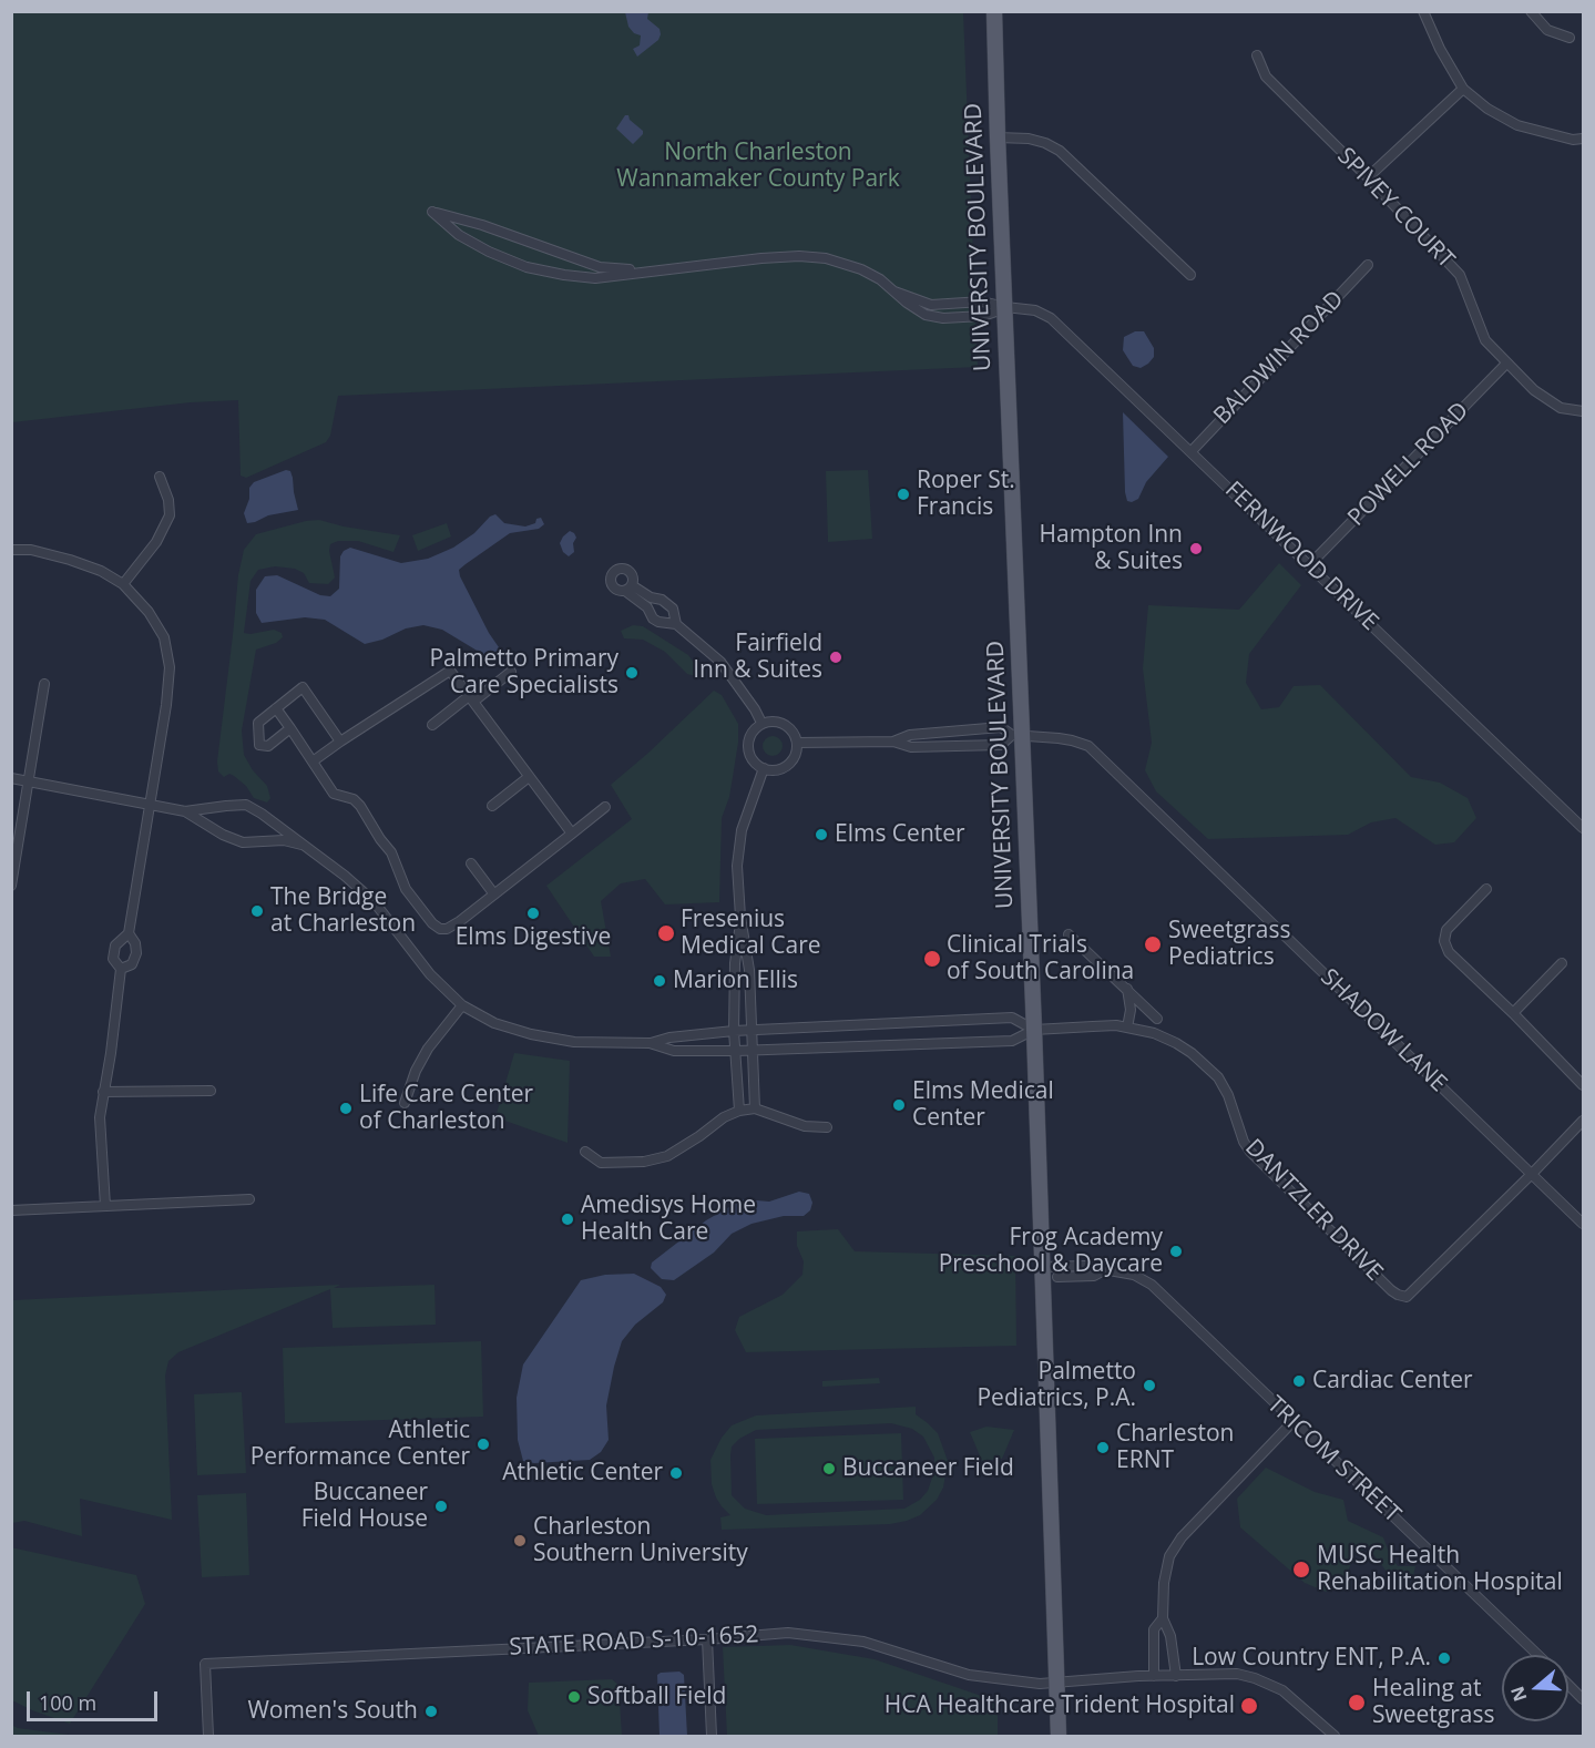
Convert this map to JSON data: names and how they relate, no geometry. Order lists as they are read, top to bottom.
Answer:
{
  "streets": {
    "main road": ["UNIVERSITY BOULEVARD"],
    "street": [
      "SPIVEY COURT",
      "BALDWIN ROAD",
      "POWELL ROAD",
      "FERNWOOD DRIVE",
      "SHADOW LANE",
      "DANTZLER DRIVE",
      "TRICOM STREET",
      "STATE ROAD S-10-1652"
    ]
  },
  "crossings": [
    ["SPIVEY COURT", "POWELL ROAD"],
    ["UNIVERSITY BOULEVARD", "FERNWOOD DRIVE"],
    ["UNIVERSITY BOULEVARD", "SHADOW LANE"],
    ["UNIVERSITY BOULEVARD", "DANTZLER DRIVE"],
    ["UNIVERSITY BOULEVARD", "TRICOM STREET"],
    ["UNIVERSITY BOULEVARD", "STATE ROAD S-10-1652"],
    ["BALDWIN ROAD", "FERNWOOD DRIVE"],
    ["POWELL ROAD", "FERNWOOD DRIVE"],
    ["SHADOW LANE", "DANTZLER DRIVE"]
  ],
  "parks": ["North Charleston Wannamaker County Park"],
  "places": [
    "Roper St. Francis",
    "Hampton Inn & Suites",
    "Fairfield Inn & Suites",
    "Palmetto Primary Care Specialists",
    "Elms Center",
    "The Bridge at Charleston",
    "Elms Digestive",
    "Fresenius Medical Care",
    "Sweetgrass Pediatrics",
    "Clinical Trials of South Carolina",
    "Marion Ellis",
    "Elms Medical Center",
    "Life Care Center of Charleston",
    "Amedisys Home Health Care",
    "Frog Academy Preschool & Daycare",
    "Cardiac Center",
    "Palmetto Pediatrics, P.A.",
    "Athletic Performance Center",
    "Charleston ERNT",
    "Buccaneer Field",
    "Athletic Center",
    "Buccaneer Field House",
    "Charleston Southern University",
    "MUSC Health Rehabilitation Hospital",
    "Low Country ENT, P.A.",
    "Softball Field",
    "Healing at Sweetgrass",
    "HCA Healthcare Trident Hospital",
    "Women's South"
  ],
  "scale_bar": "100 m",
  "north": "left"
}
